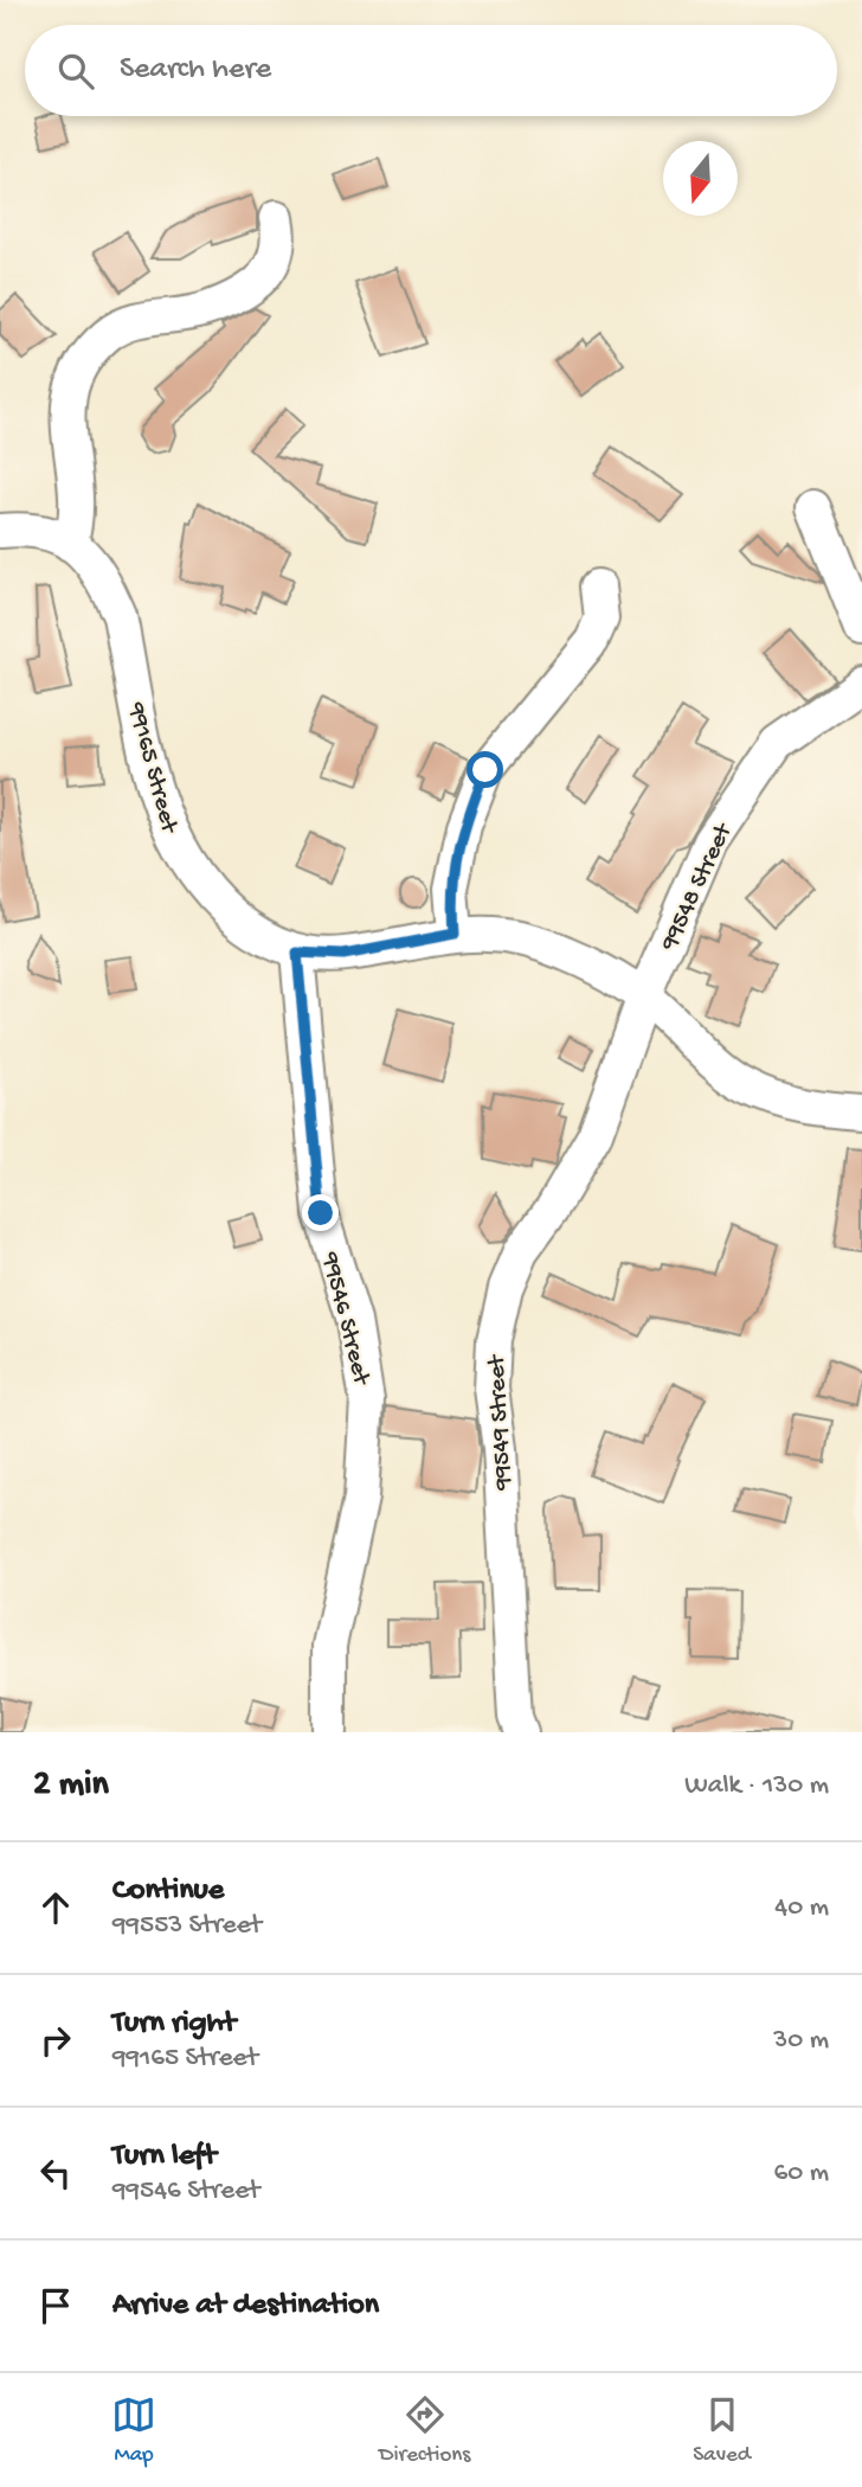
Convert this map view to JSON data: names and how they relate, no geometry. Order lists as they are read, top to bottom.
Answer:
{
  "streets": {
    "street": [
      "99165 Street",
      "99548 Street",
      "99546 Street",
      "99549 Street"
    ]
  },
  "crossings": [
    ["99165 Street", "99548 Street"],
    ["99165 Street", "99546 Street"],
    ["99165 Street", "99549 Street"],
    ["99548 Street", "99549 Street"]
  ],
  "north": "bottom",
  "page": {
    "search": "Search here",
    "heading": ["2 min", "Walk · 130 m"],
    "list": [
      ["Continue", "99553 Street", "40 m"],
      ["Turn right", "99165 Street", "30 m"],
      ["Turn left", "99546 Street", "60 m"],
      "Arrive at destination"
    ],
    "nav": ["Map", "Directions", "Saved"]
  }
}
